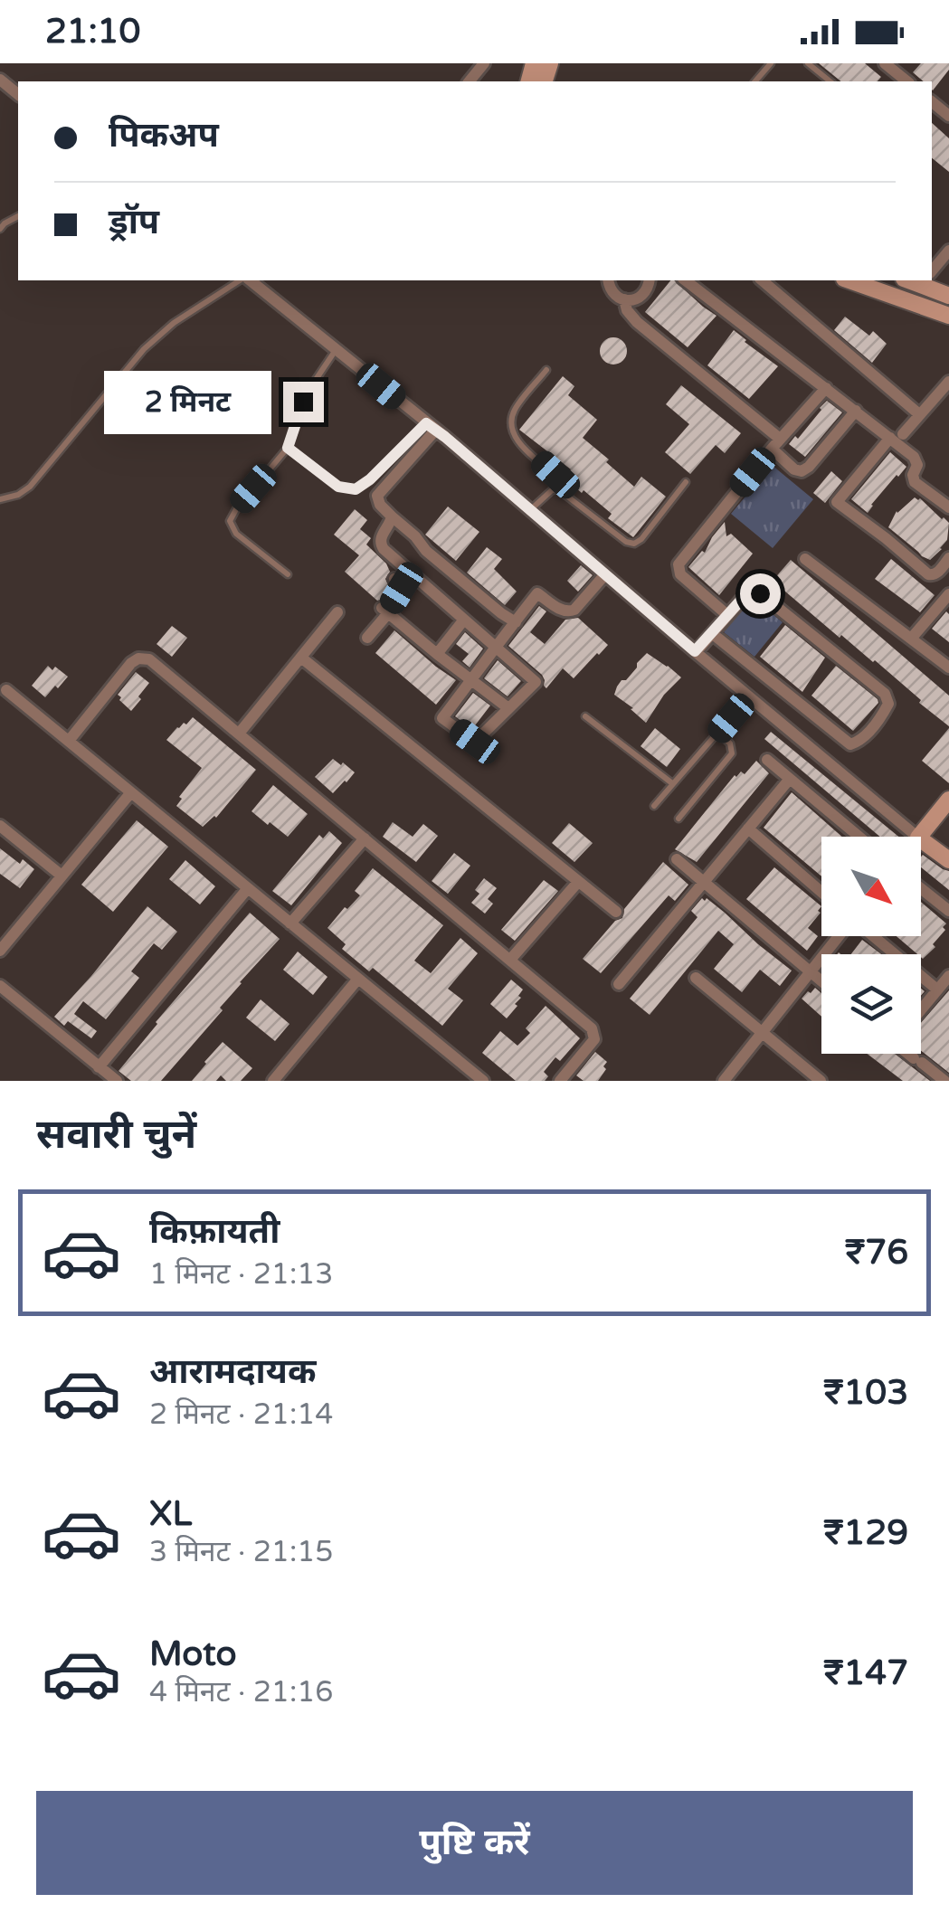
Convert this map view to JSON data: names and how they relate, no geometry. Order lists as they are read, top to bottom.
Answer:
{
  "north": "bottom right",
  "page": {
    "status": "21:10",
    "banner": ["पिकअप", "ड्रॉप"],
    "bubble": "2 मिनट",
    "heading": "सवारी चुनें",
    "list": [
      {
        "name": "किफ़ायती",
        "note": "1 मिनट · 21:13",
        "value": "₹76"
      },
      {
        "name": "आरामदायक",
        "note": "2 मिनट · 21:14",
        "value": "₹103"
      },
      {
        "name": "XL",
        "note": "3 मिनट · 21:15",
        "value": "₹129"
      },
      {
        "name": "Moto",
        "note": "4 मिनट · 21:16",
        "value": "₹147"
      }
    ],
    "buttons": "पुष्टि करें"
  }
}
